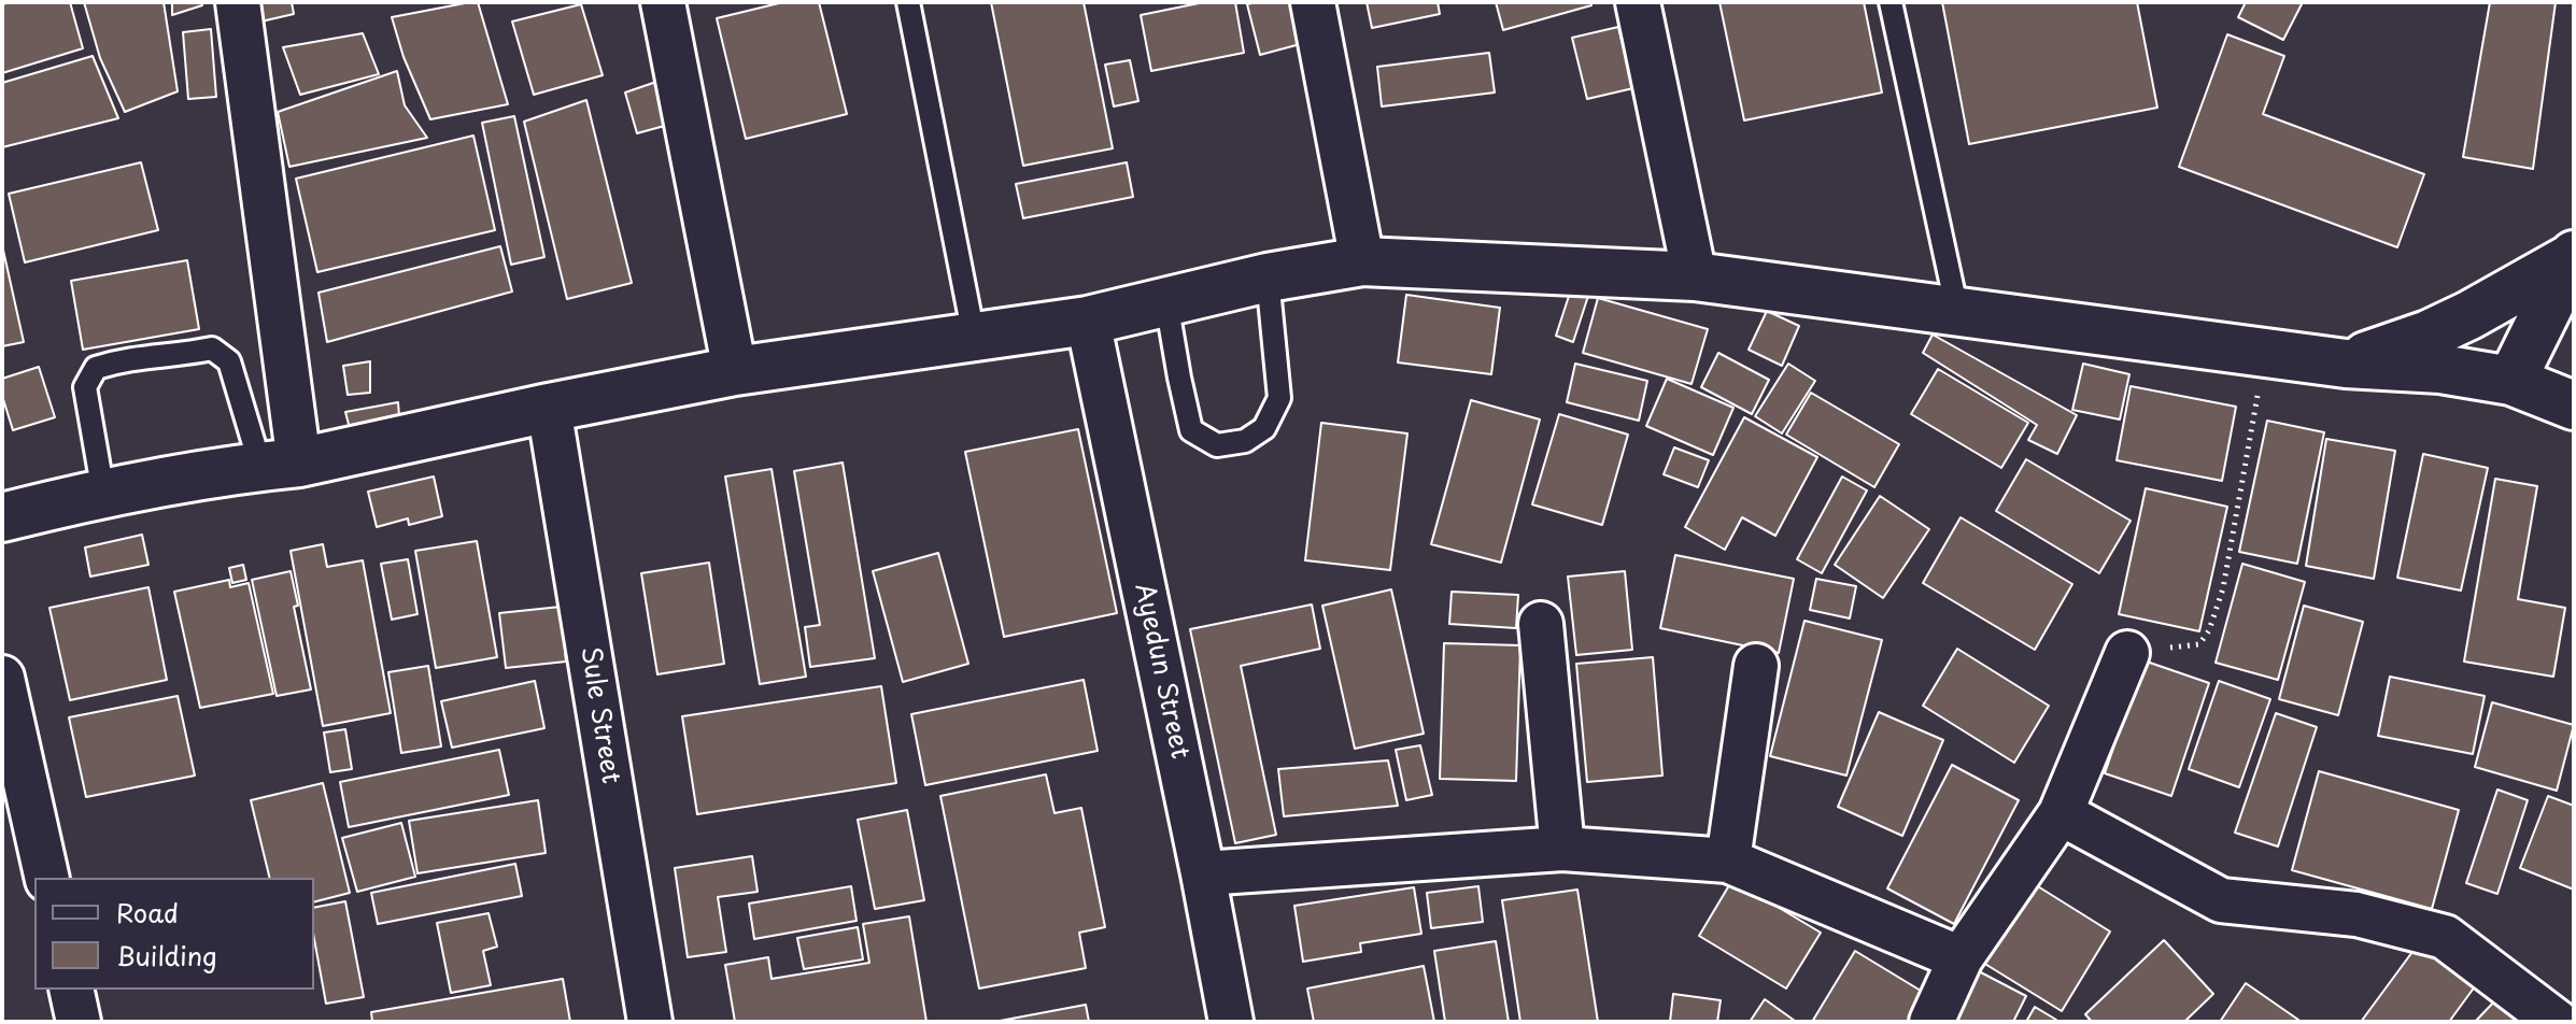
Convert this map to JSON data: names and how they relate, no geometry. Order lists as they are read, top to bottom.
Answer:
{
  "streets": {
    "street": ["Ayedun Street", "Sule Street"]
  },
  "legend": ["Road", "Building"]
}
